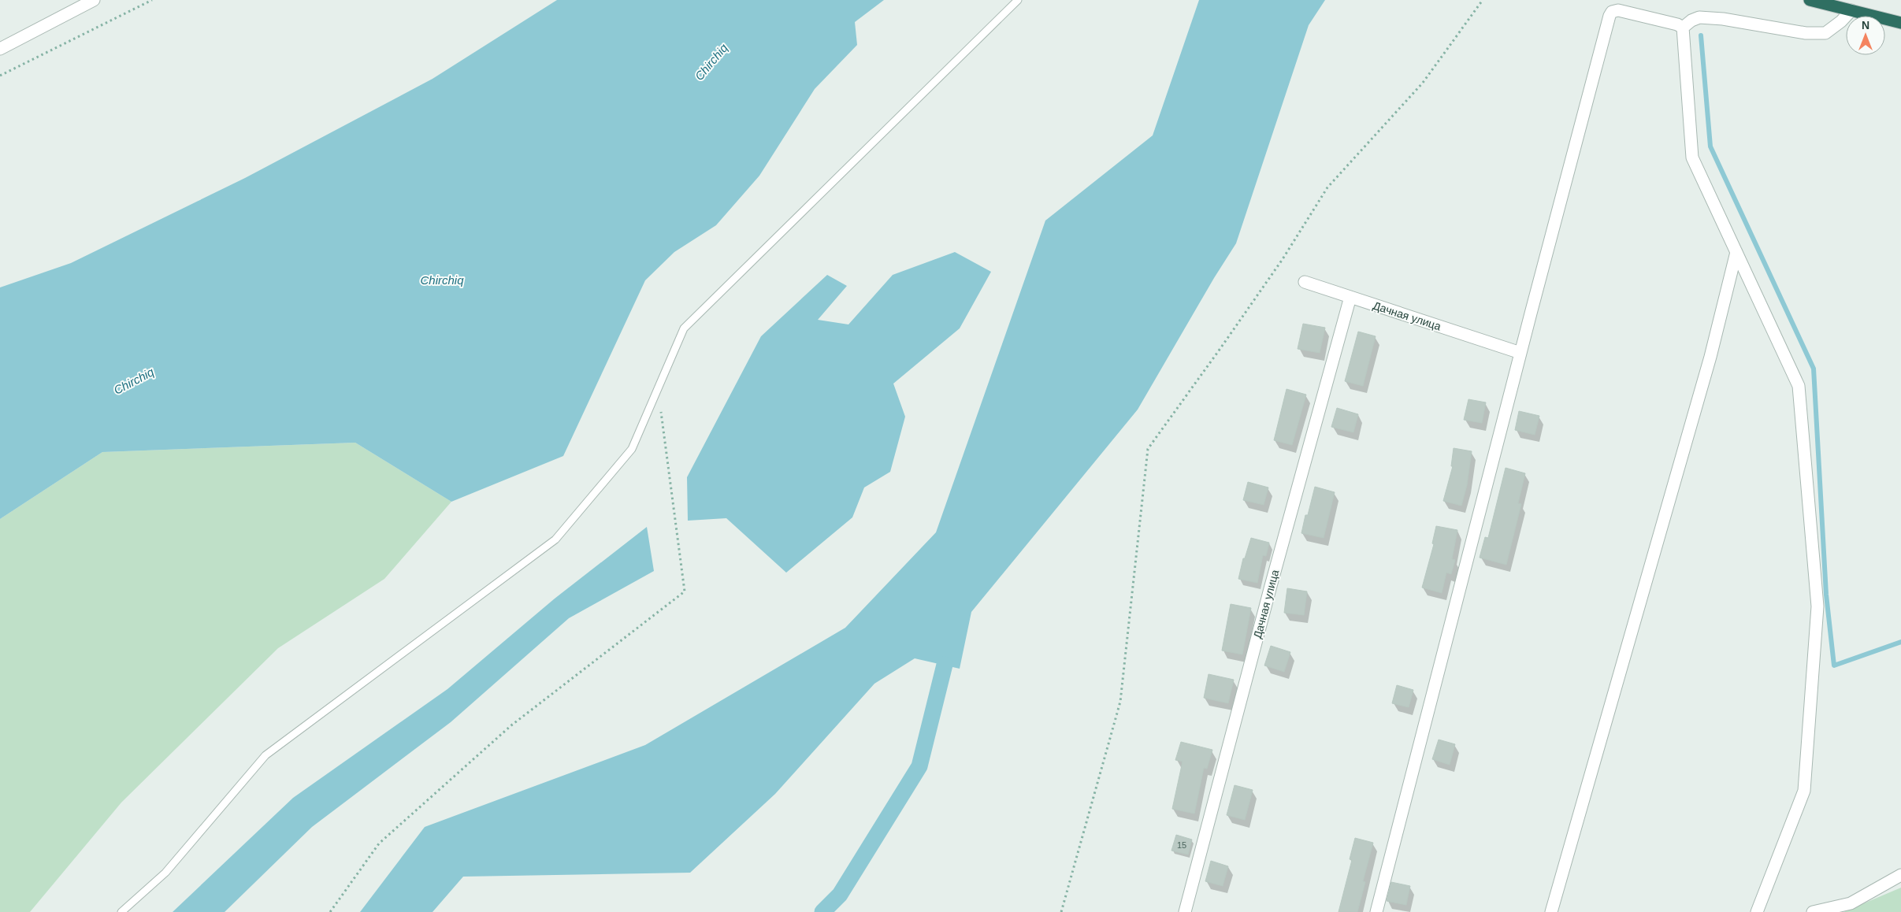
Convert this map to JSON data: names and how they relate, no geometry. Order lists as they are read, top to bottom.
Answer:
{
  "streets": {
    "street": ["Дачная улица"]
  },
  "water": ["Chirchiq"],
  "house_numbers": ["15"],
  "north": "top"
}
